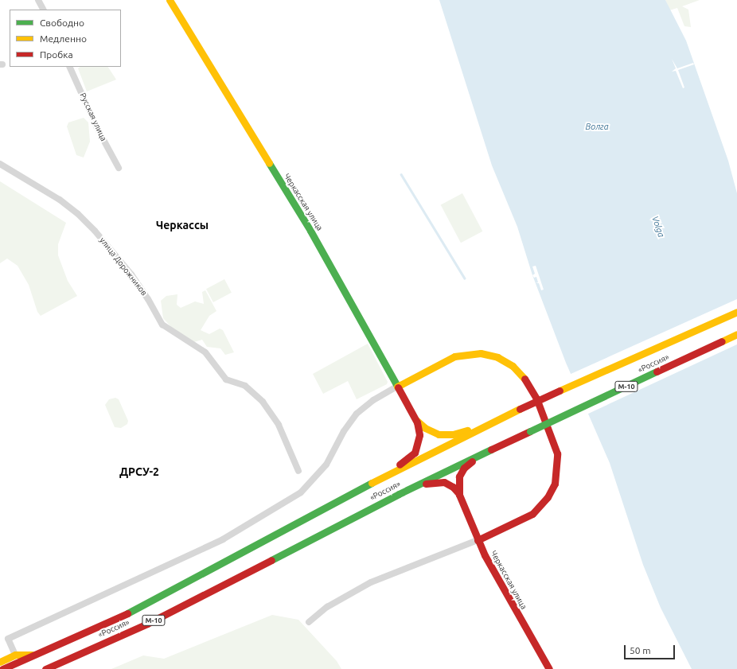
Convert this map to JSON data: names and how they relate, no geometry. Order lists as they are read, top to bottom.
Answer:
{
  "streets": {
    "main road": ["Черкасская улица", "«Россия»", "М-10"],
    "street": ["Русская улица", "улица Дорожников"]
  },
  "crossings": [
    ["Черкасская улица", "«Россия»"]
  ],
  "districts": ["Черкассы", "ДРСУ-2"],
  "water": ["Волга", "Volga"],
  "legend": ["Свободно", "Медленно", "Пробка"],
  "scale_bar": "50 m"
}
